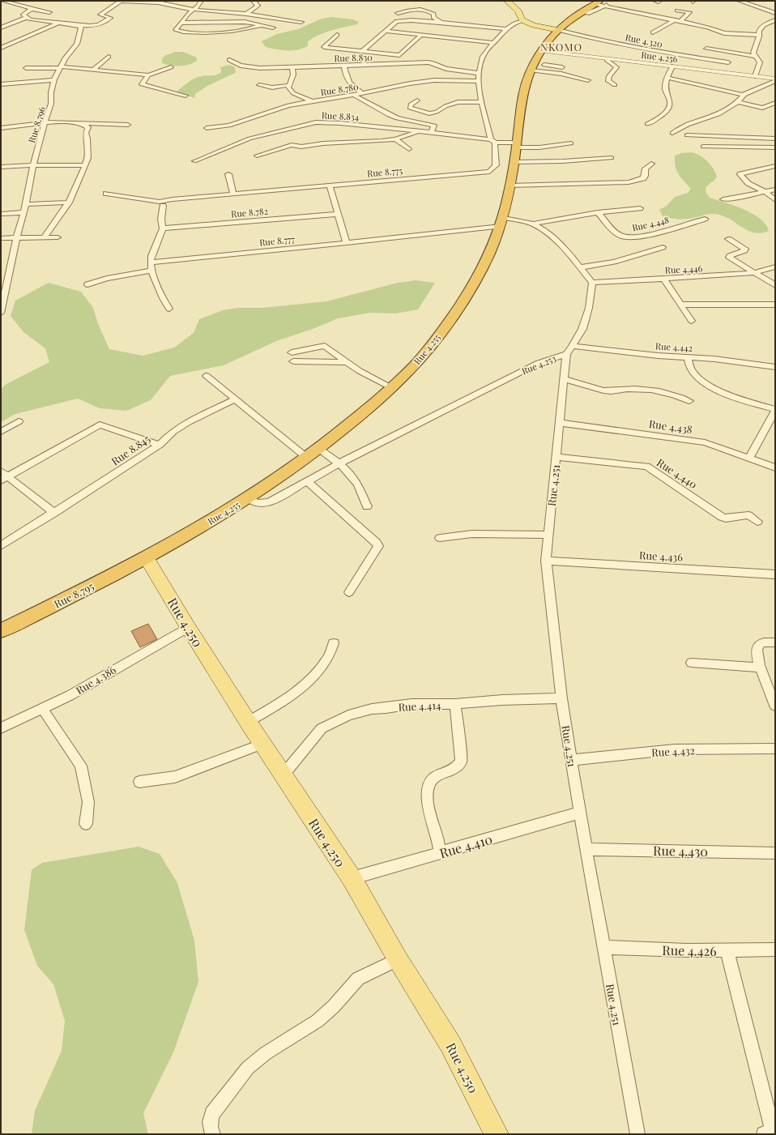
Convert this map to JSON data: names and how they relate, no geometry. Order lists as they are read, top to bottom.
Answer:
{
  "streets": {
    "highway": ["Rue 4.255", "Rue 8.795"],
    "main road": ["Rue 4.250"],
    "street": [
      "Rue 4.320",
      "Rue 4.256",
      "Rue 8.830",
      "Rue 8.780",
      "Rue 8.834",
      "Rue 8.796",
      "Rue 8.775",
      "Rue 8.782",
      "Rue 4.448",
      "Rue 8.777",
      "Rue 4.446",
      "Rue 4.442",
      "Rue 4.253",
      "Rue 4.438",
      "Rue 8.845",
      "Rue 4.440",
      "Rue 4.251",
      "Rue 4.436",
      "Rue 4.386",
      "Rue 4.414",
      "Rue 4.432",
      "Rue 4.410",
      "Rue 4.430",
      "Rue 4.426"
    ]
  },
  "crossings": [
    ["Rue 4.320", "Rue 4.255"],
    ["Rue 4.256", "Rue 4.255"],
    ["Rue 8.830", "Rue 8.775"],
    ["Rue 8.780", "Rue 8.775"],
    ["Rue 8.834", "Rue 8.775"],
    ["Rue 8.834", "Rue 4.255"],
    ["Rue 8.777", "Rue 4.255"],
    ["Rue 4.442", "Rue 4.253"],
    ["Rue 4.442", "Rue 4.251"],
    ["Rue 4.255", "Rue 4.253"],
    ["Rue 4.255", "Rue 8.795"],
    ["Rue 4.255", "Rue 4.250"],
    ["Rue 4.253", "Rue 4.251"],
    ["Rue 4.438", "Rue 4.251"],
    ["Rue 4.440", "Rue 4.251"],
    ["Rue 4.251", "Rue 4.436"],
    ["Rue 4.251", "Rue 4.414"],
    ["Rue 4.251", "Rue 4.432"],
    ["Rue 4.251", "Rue 4.410"],
    ["Rue 4.251", "Rue 4.430"],
    ["Rue 4.251", "Rue 4.426"],
    ["Rue 8.795", "Rue 4.250"],
    ["Rue 4.250", "Rue 4.386"],
    ["Rue 4.250", "Rue 4.414"],
    ["Rue 4.250", "Rue 4.410"]
  ],
  "districts": ["NKOMO"]
}
